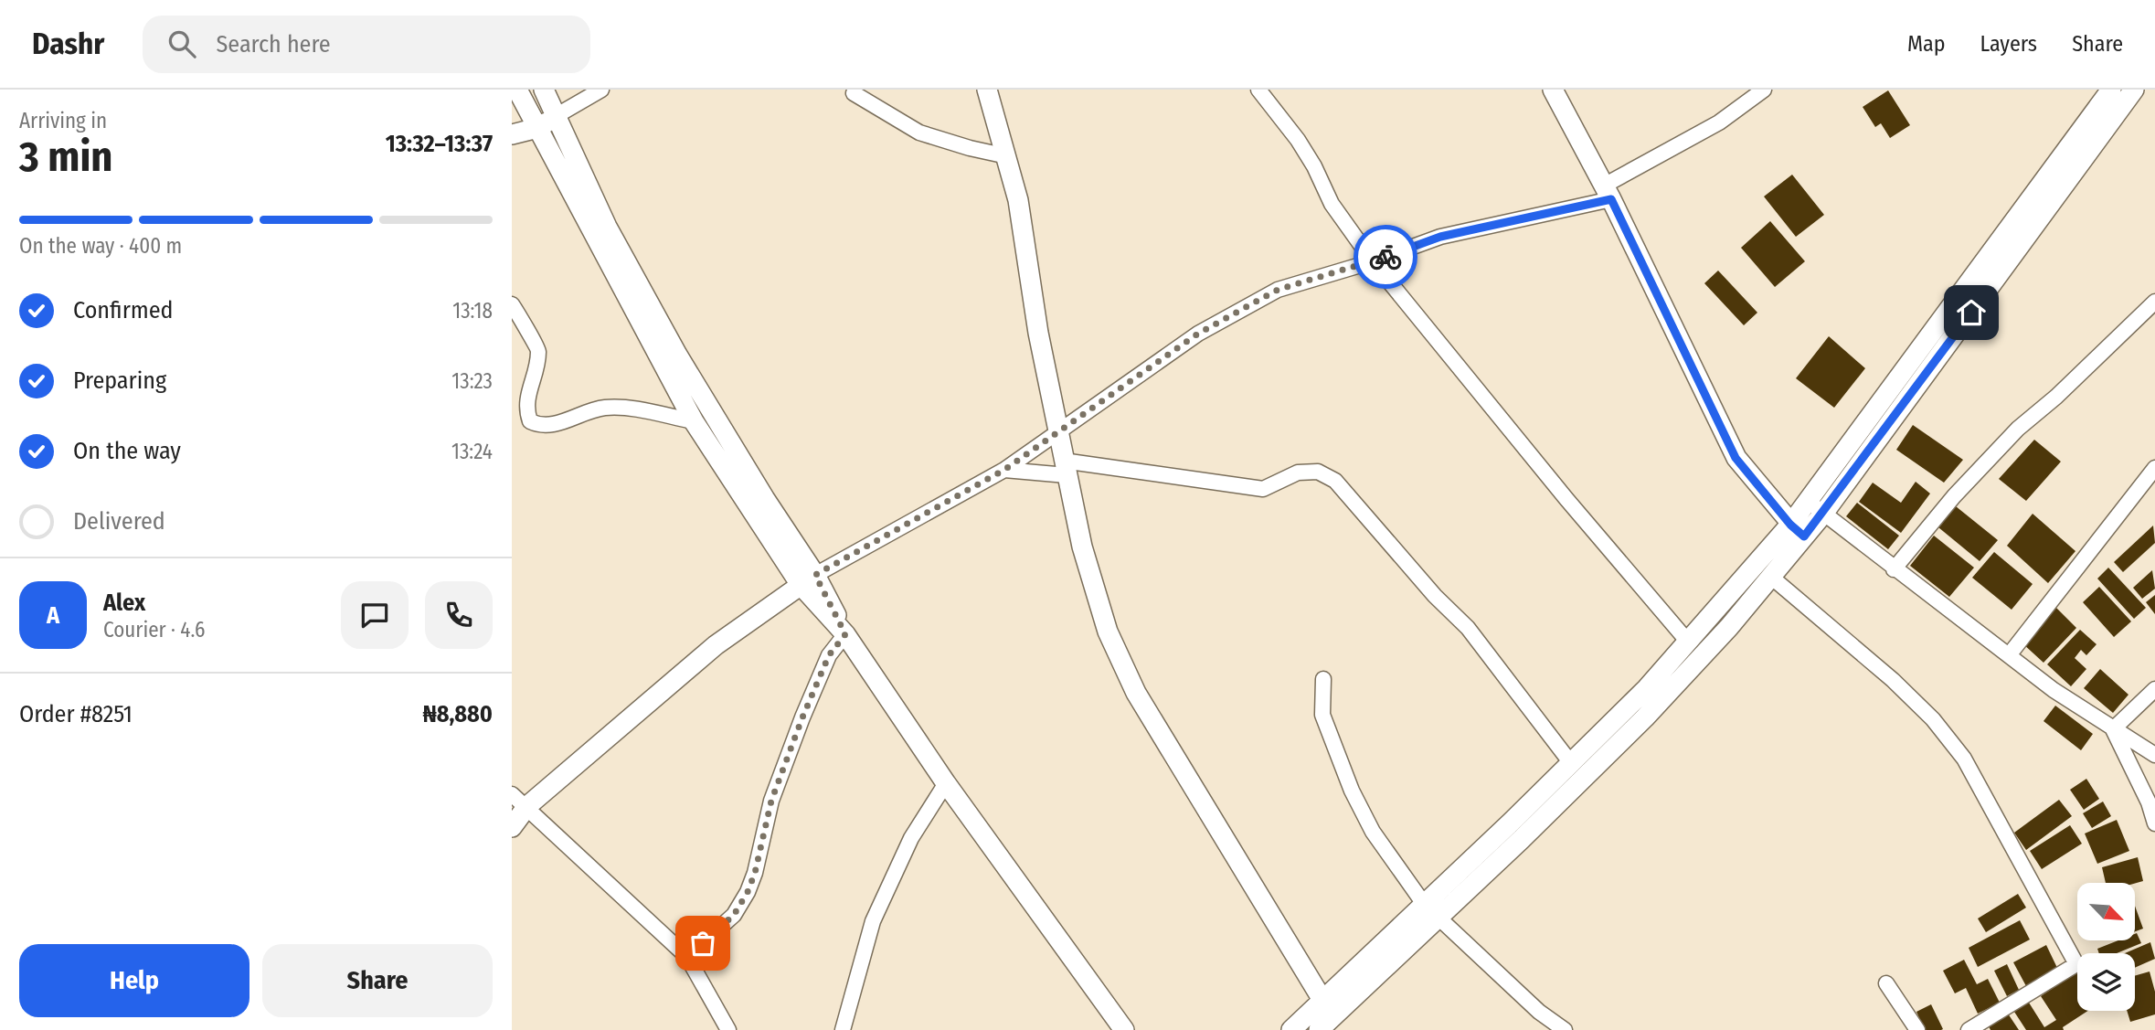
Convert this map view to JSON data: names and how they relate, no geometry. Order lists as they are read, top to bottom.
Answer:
{
  "north": "bottom right",
  "page": {
    "header": "Dashr",
    "search": "Search here",
    "nav": ["Map", "Layers", "Share"],
    "heading": ["3 min", "Arriving in", "13:32–13:37"],
    "panel": [
      "Alex",
      "Courier · 4.6",
      "Order #8251",
      "₦8,880"
    ],
    "bar": "On the way · 400 m",
    "list": [
      ["Confirmed", "13:18"],
      ["Preparing", "13:23"],
      ["On the way", "13:24"],
      "Delivered"
    ],
    "round": "A",
    "buttons": ["Help", "Share"]
  }
}
